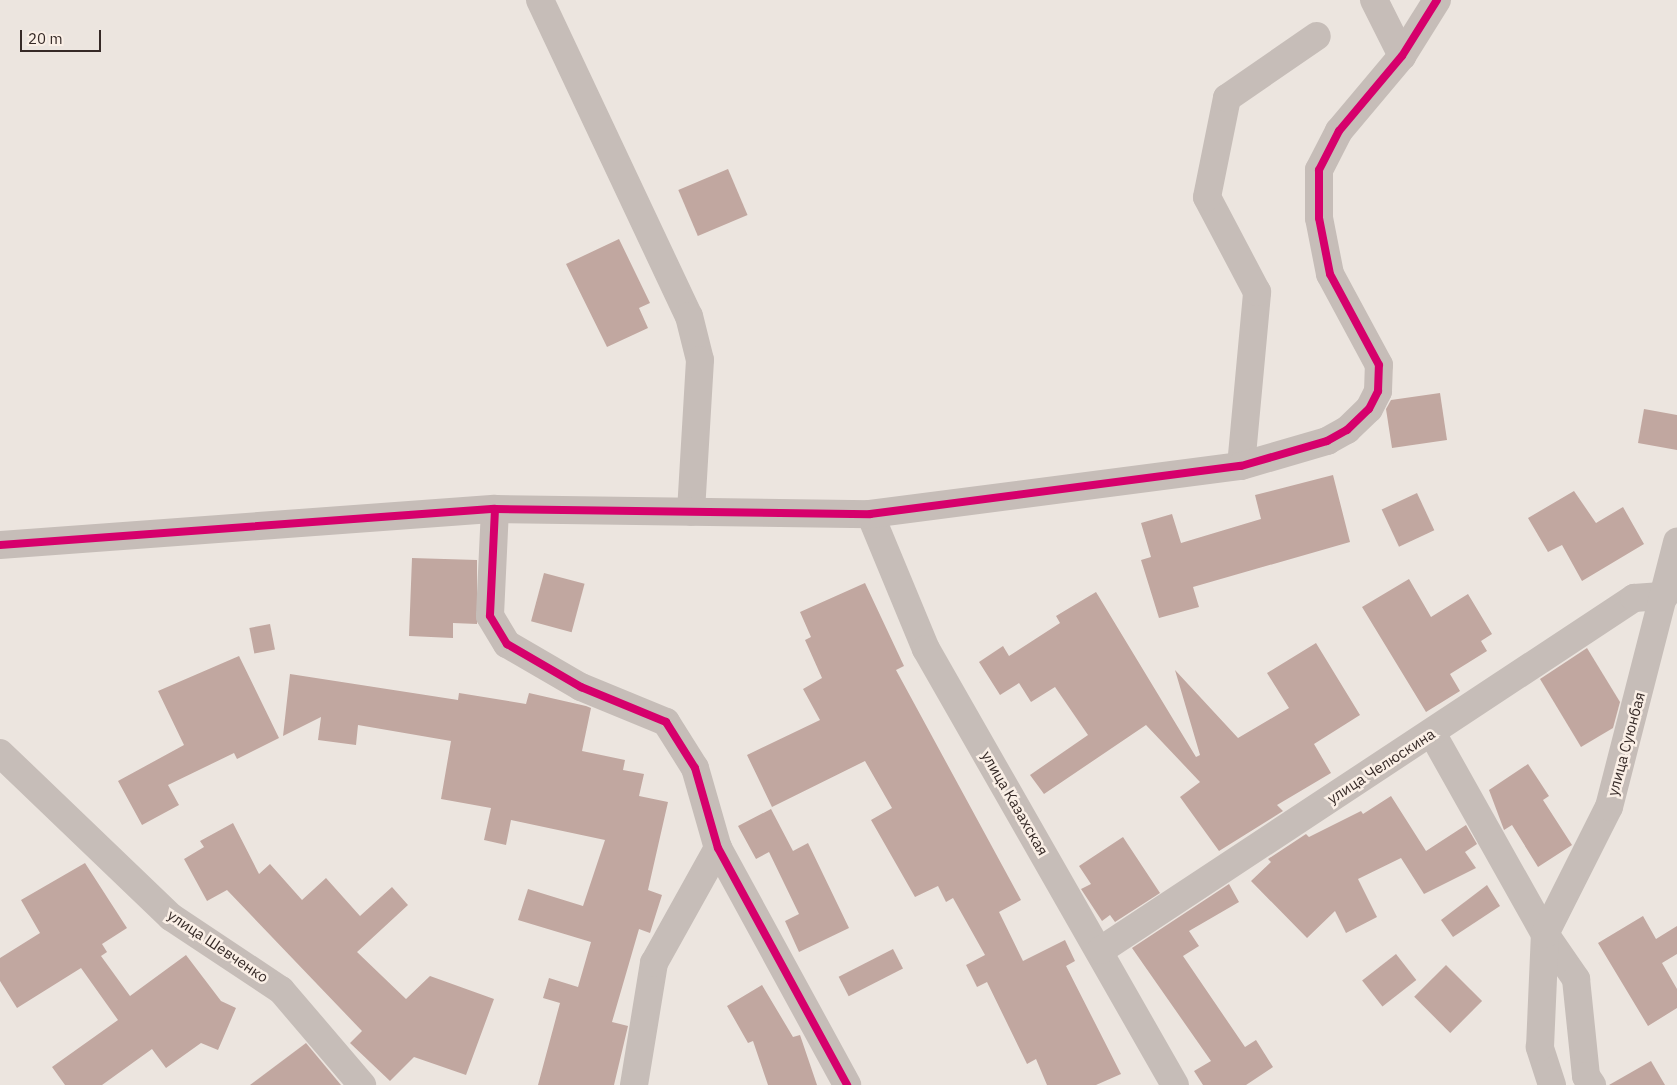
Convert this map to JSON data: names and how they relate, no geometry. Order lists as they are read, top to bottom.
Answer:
{
  "streets": {
    "street": [
      "улица Суюнбая",
      "улица Челюскина",
      "улица Казахская",
      "улица Шевченко"
    ]
  },
  "crossings": [
    ["улица Суюнбая", "улица Челюскина"],
    ["улица Челюскина", "улица Казахская"]
  ],
  "scale_bar": "20 m"
}
